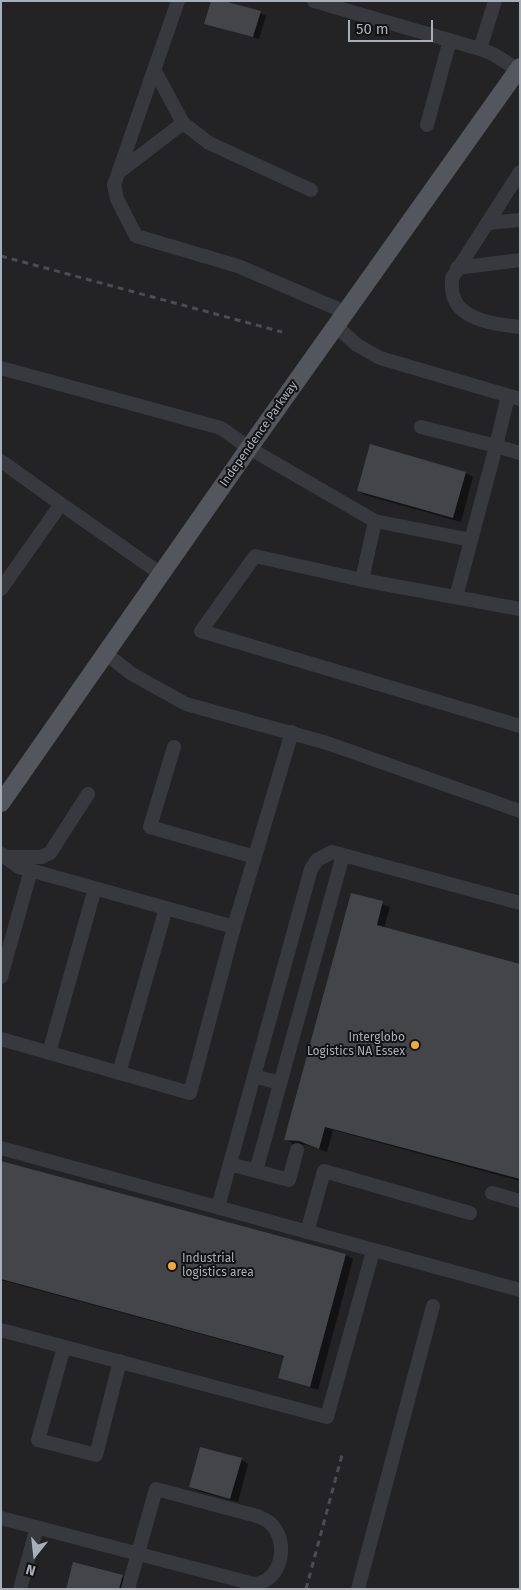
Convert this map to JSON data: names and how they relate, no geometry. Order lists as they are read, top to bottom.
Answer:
{
  "streets": {
    "main road": ["Independence Parkway"]
  },
  "places": ["Interglobo Logistics NA Essex", "Industrial logistics area"],
  "scale_bar": "50 m",
  "north": "bottom"
}
